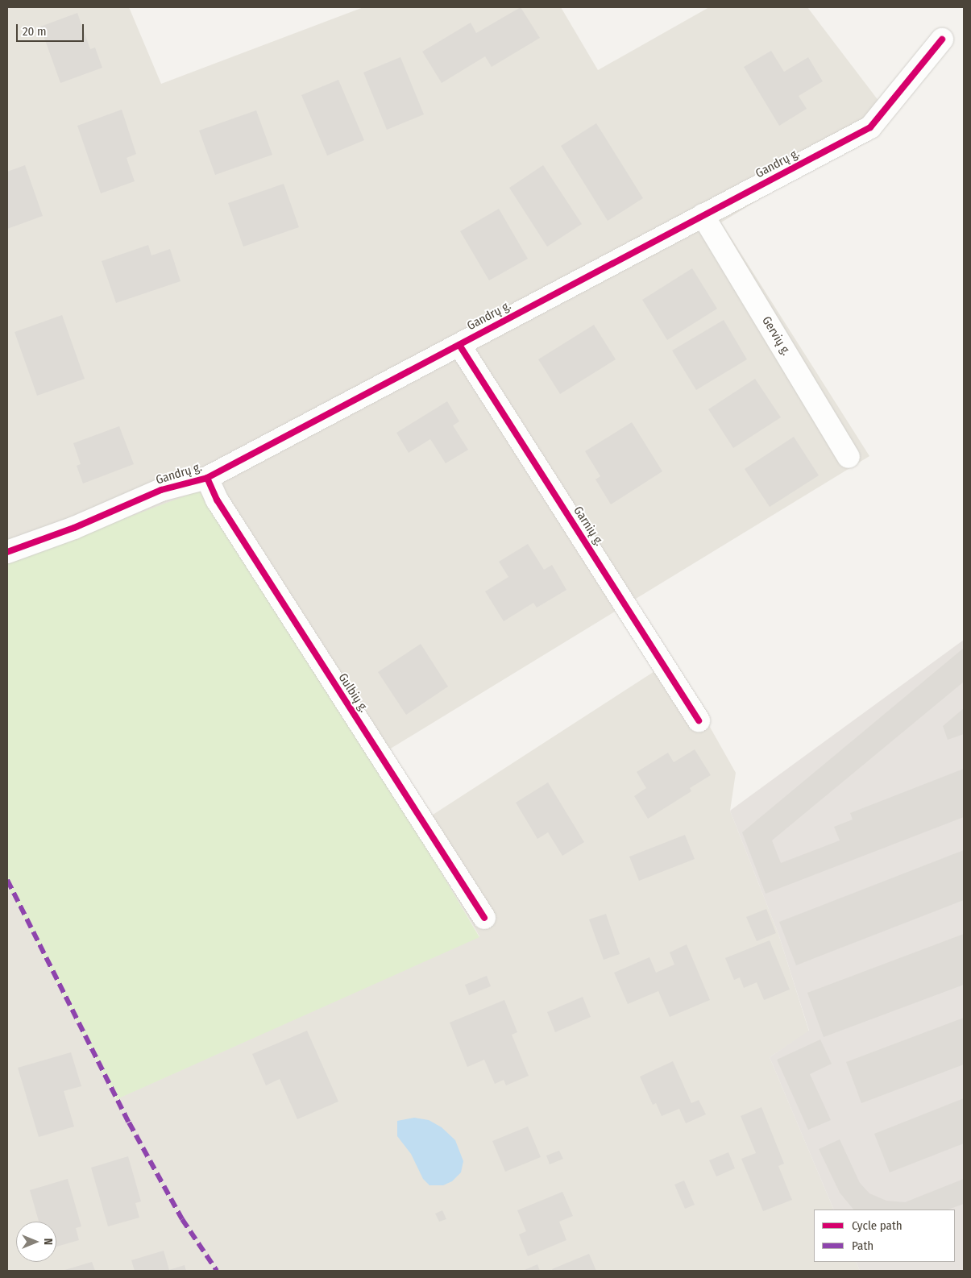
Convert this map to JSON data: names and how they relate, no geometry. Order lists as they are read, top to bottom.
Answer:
{
  "streets": {
    "street": [
      "Gandrų g.",
      "Gervių g.",
      "Garnių g.",
      "Gulbių g."
    ]
  },
  "crossings": [
    ["Gandrų g.", "Gervių g."],
    ["Gandrų g.", "Garnių g."],
    ["Gandrų g.", "Gulbių g."]
  ],
  "legend": ["Cycle path", "Path"],
  "scale_bar": "20 m",
  "north": "right"
}
